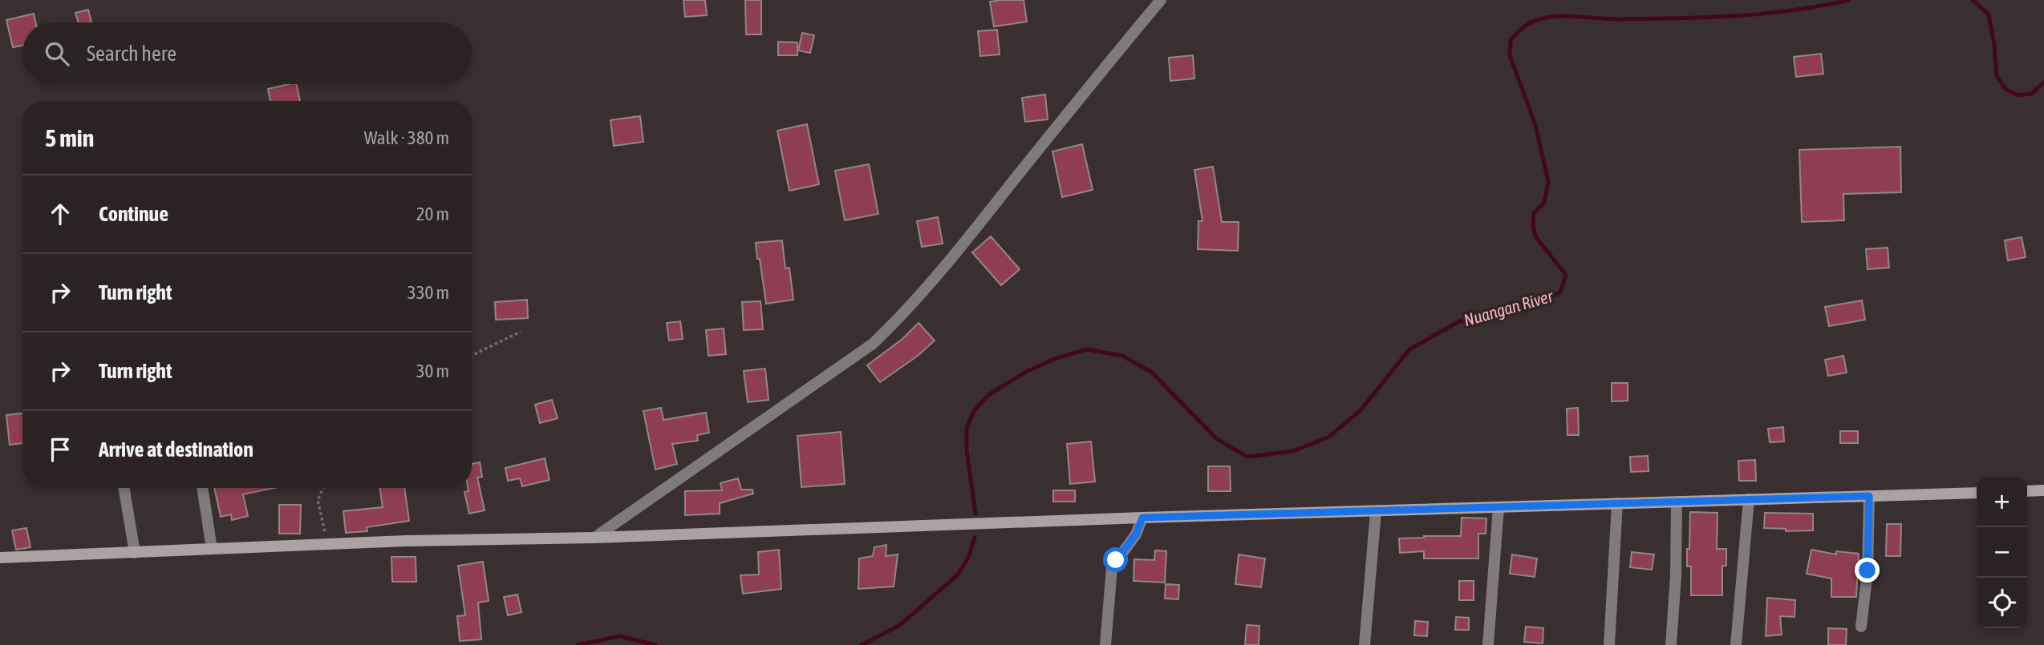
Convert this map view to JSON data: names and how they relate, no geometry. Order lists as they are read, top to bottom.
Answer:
{
  "water": ["Nuangan River"],
  "page": {
    "search": "Search here",
    "heading": ["5 min", "Walk · 380 m"],
    "list": [
      ["Continue", "20 m"],
      ["Turn right", "330 m"],
      ["Turn right", "30 m"],
      "Arrive at destination"
    ],
    "map_buttons": ["+", "−"]
  }
}
